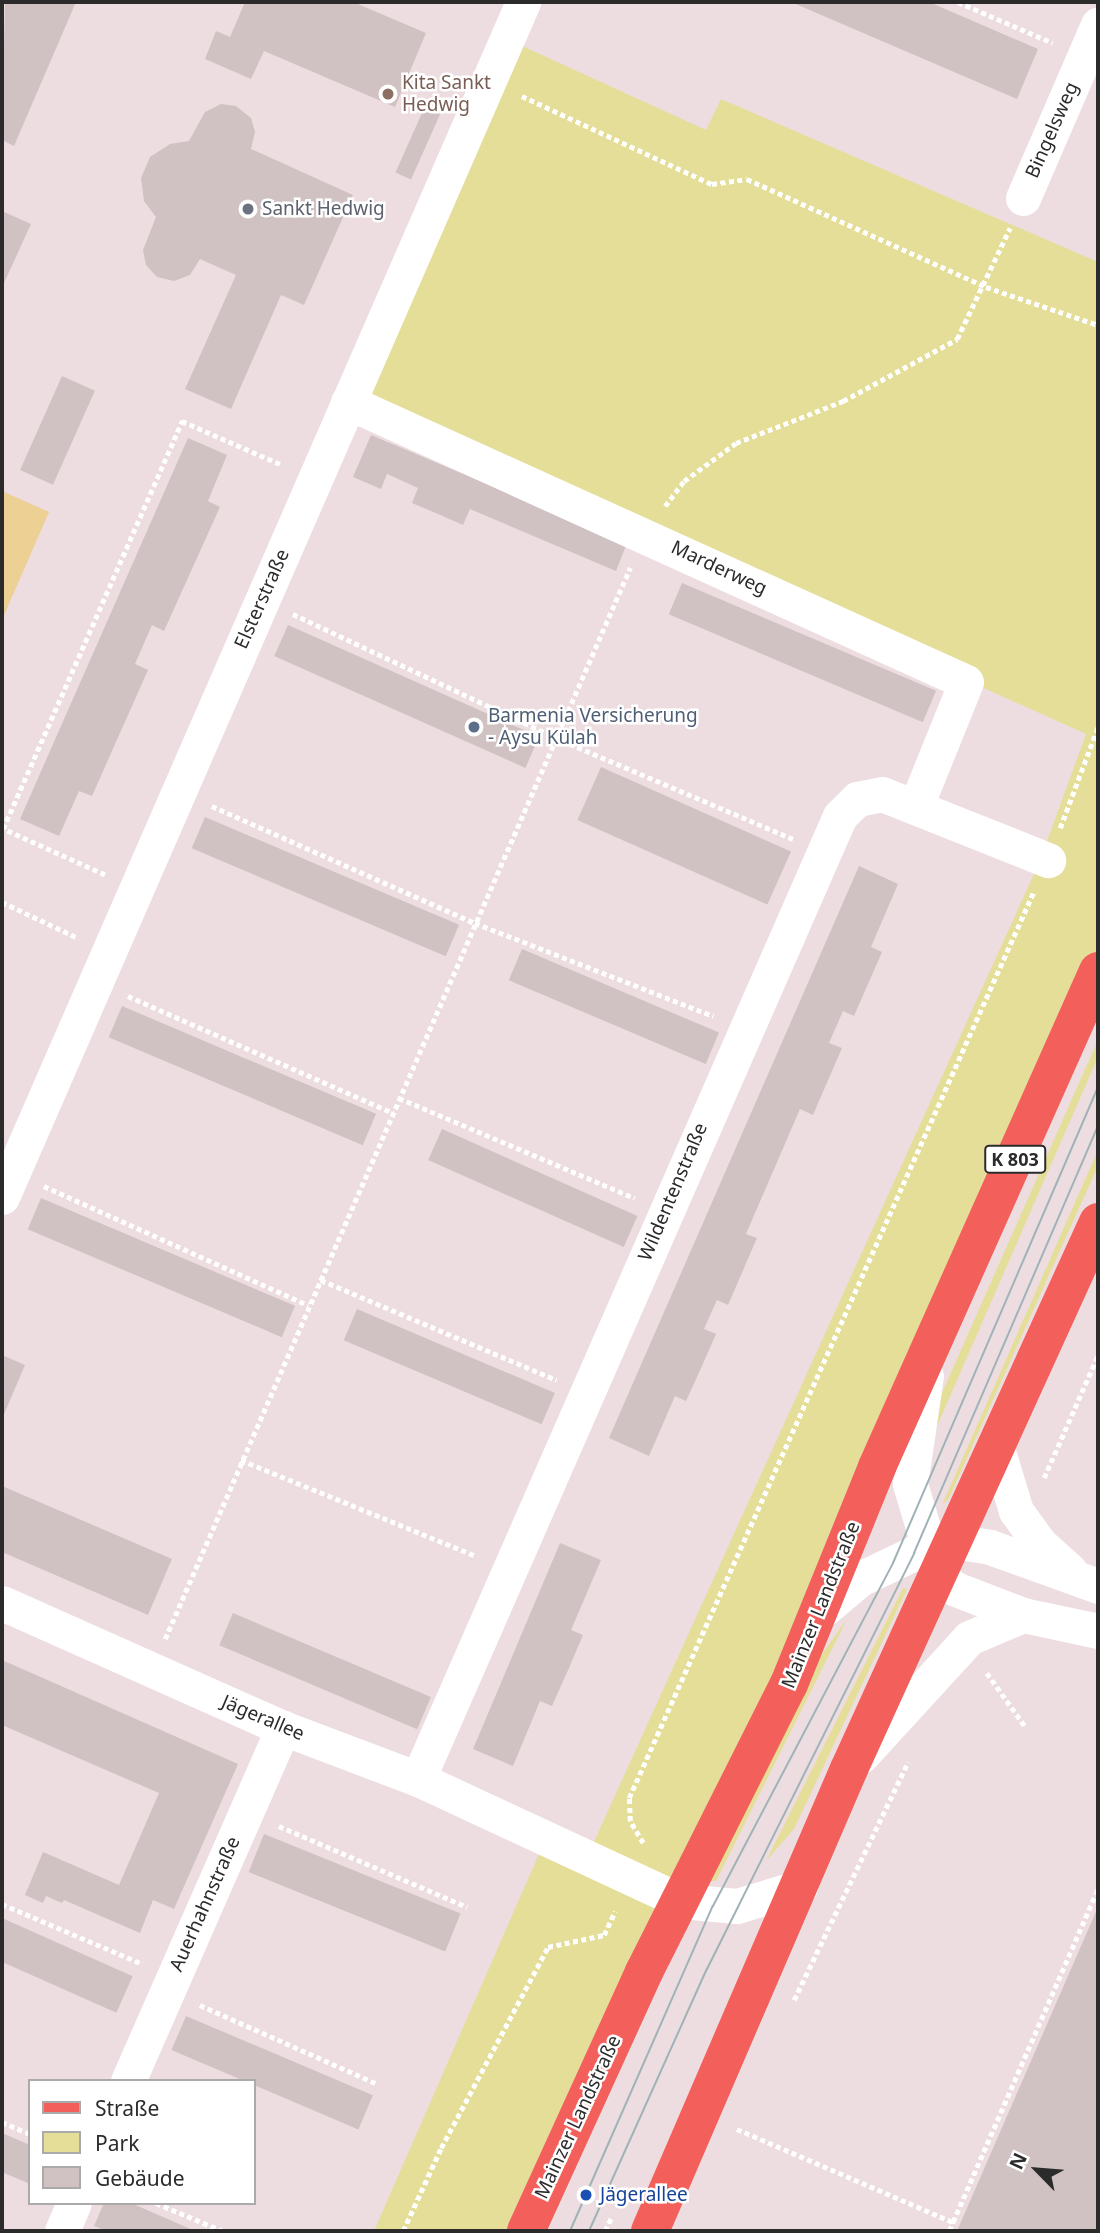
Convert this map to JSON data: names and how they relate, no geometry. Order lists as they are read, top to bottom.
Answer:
{
  "streets": {
    "main road": ["K 803", "Mainzer Landstraße"],
    "street": [
      "Bingelsweg",
      "Marderweg",
      "Elsterstraße",
      "Wildentenstraße",
      "Jägerallee",
      "Auerhahnstraße"
    ]
  },
  "crossings": [
    ["Marderweg", "Elsterstraße"],
    ["Marderweg", "Wildentenstraße"],
    ["Wildentenstraße", "Jägerallee"],
    ["Mainzer Landstraße", "Jägerallee"],
    ["Jägerallee", "Auerhahnstraße"]
  ],
  "places": [
    "Kita Sankt Hedwig",
    "Sankt Hedwig",
    "Barmenia Versicherung - Aysu Külah",
    "Jägerallee"
  ],
  "legend": ["Straße", "Park", "Gebäude"],
  "north": "top left"
}
